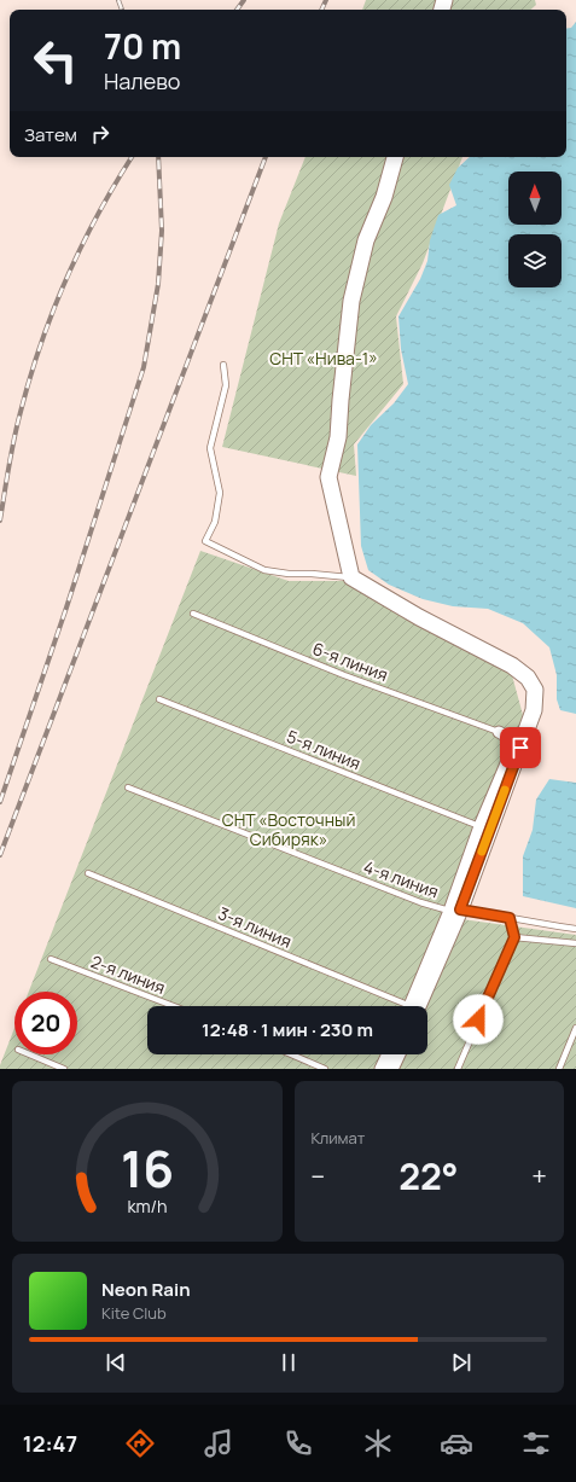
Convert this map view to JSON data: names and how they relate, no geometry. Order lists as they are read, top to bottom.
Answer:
{
  "streets": {
    "lane": [
      "6-я линия",
      "5-я линия",
      "4-я линия",
      "3-я линия",
      "2-я линия"
    ]
  },
  "parks": ["СНТ «Нива-1»", "СНТ «Восточный Сибиряк»"],
  "north": "top",
  "page": {
    "turn": ["70 m", "Налево"],
    "then": "Затем",
    "limit": "20",
    "trip": "12:48 · 1 мин · 230 m",
    "tile": "Климат",
    "heat": ["−", "22°", "+"],
    "song": ["Neon Rain", "Kite Club"],
    "tabs": "12:47",
    "gauge": ["16", "km/h"]
  }
}
